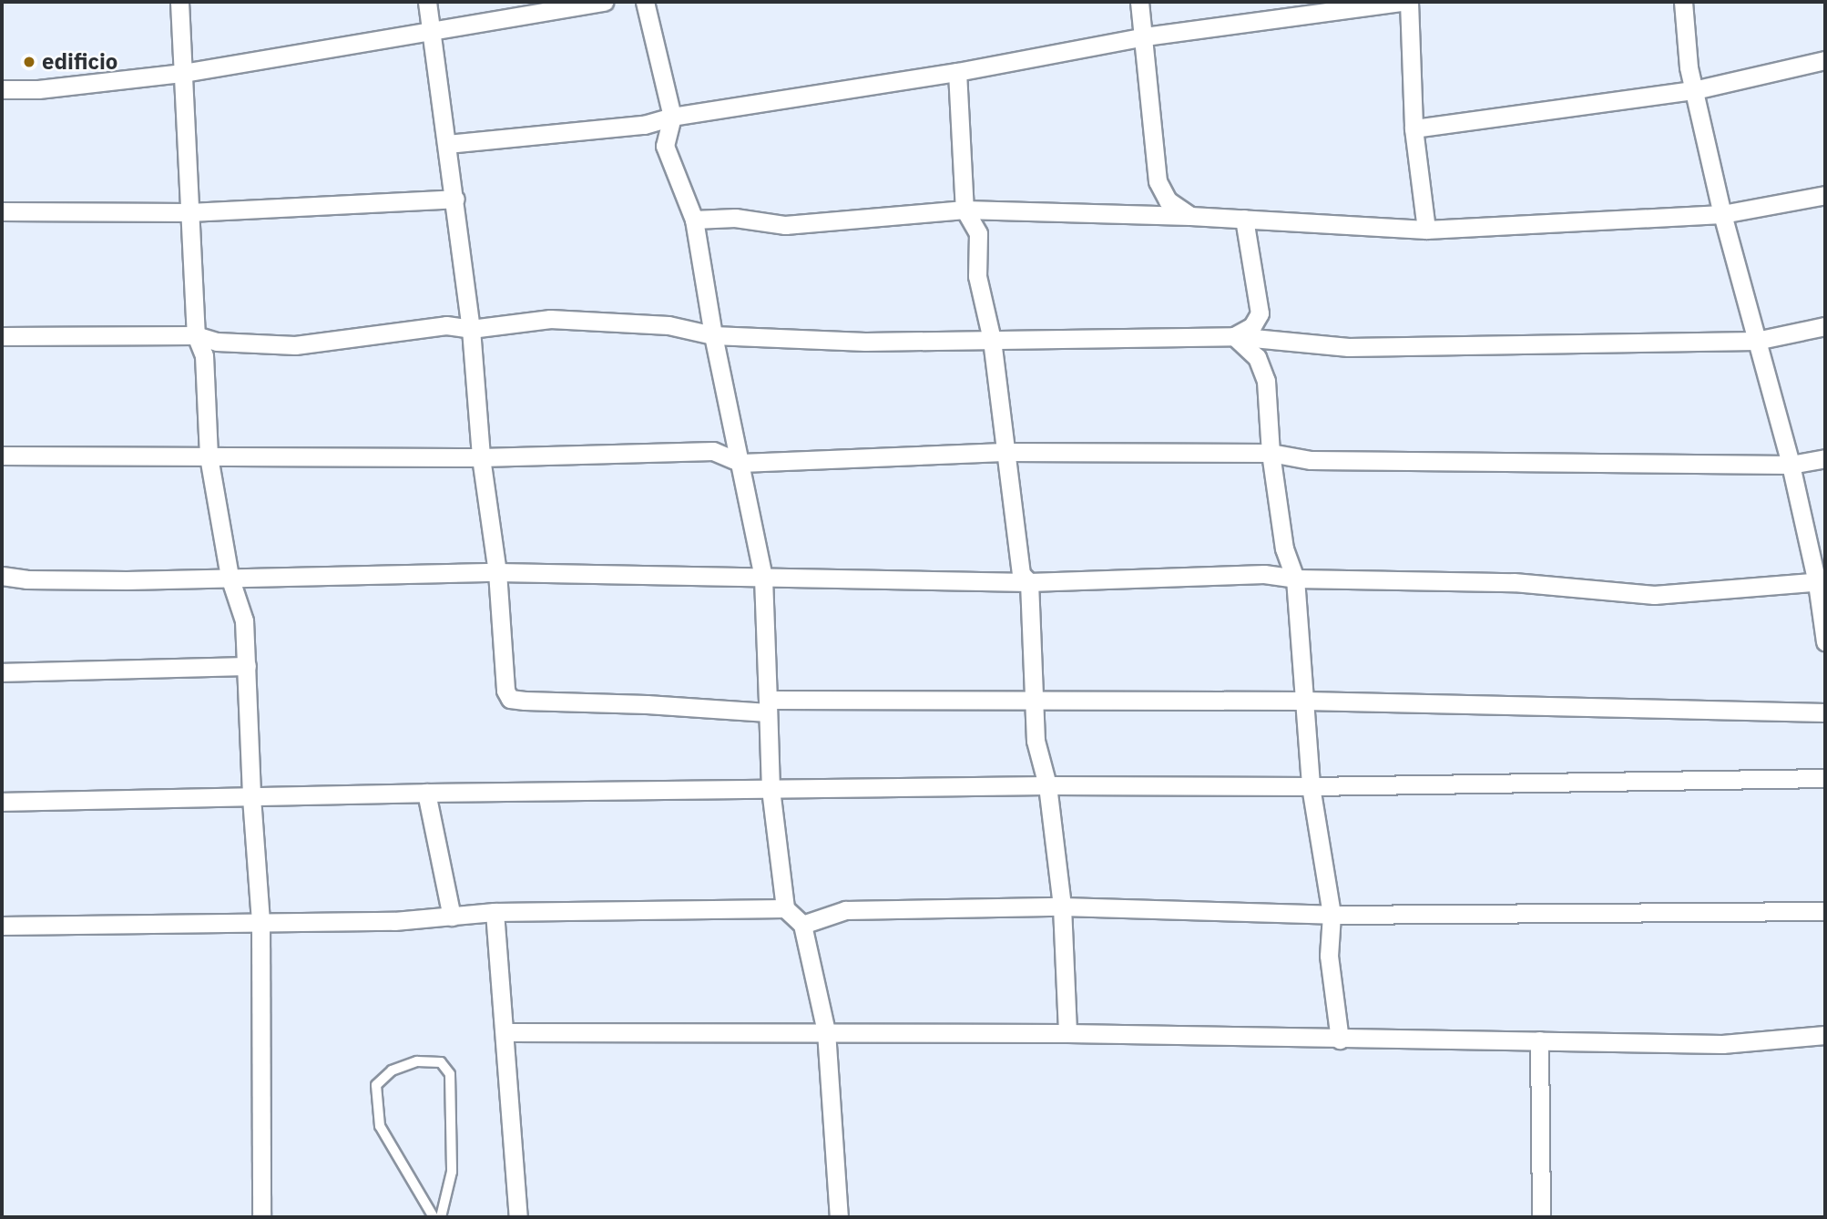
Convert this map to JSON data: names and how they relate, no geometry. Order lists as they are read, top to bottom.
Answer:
{
  "places": ["edificio"]
}
